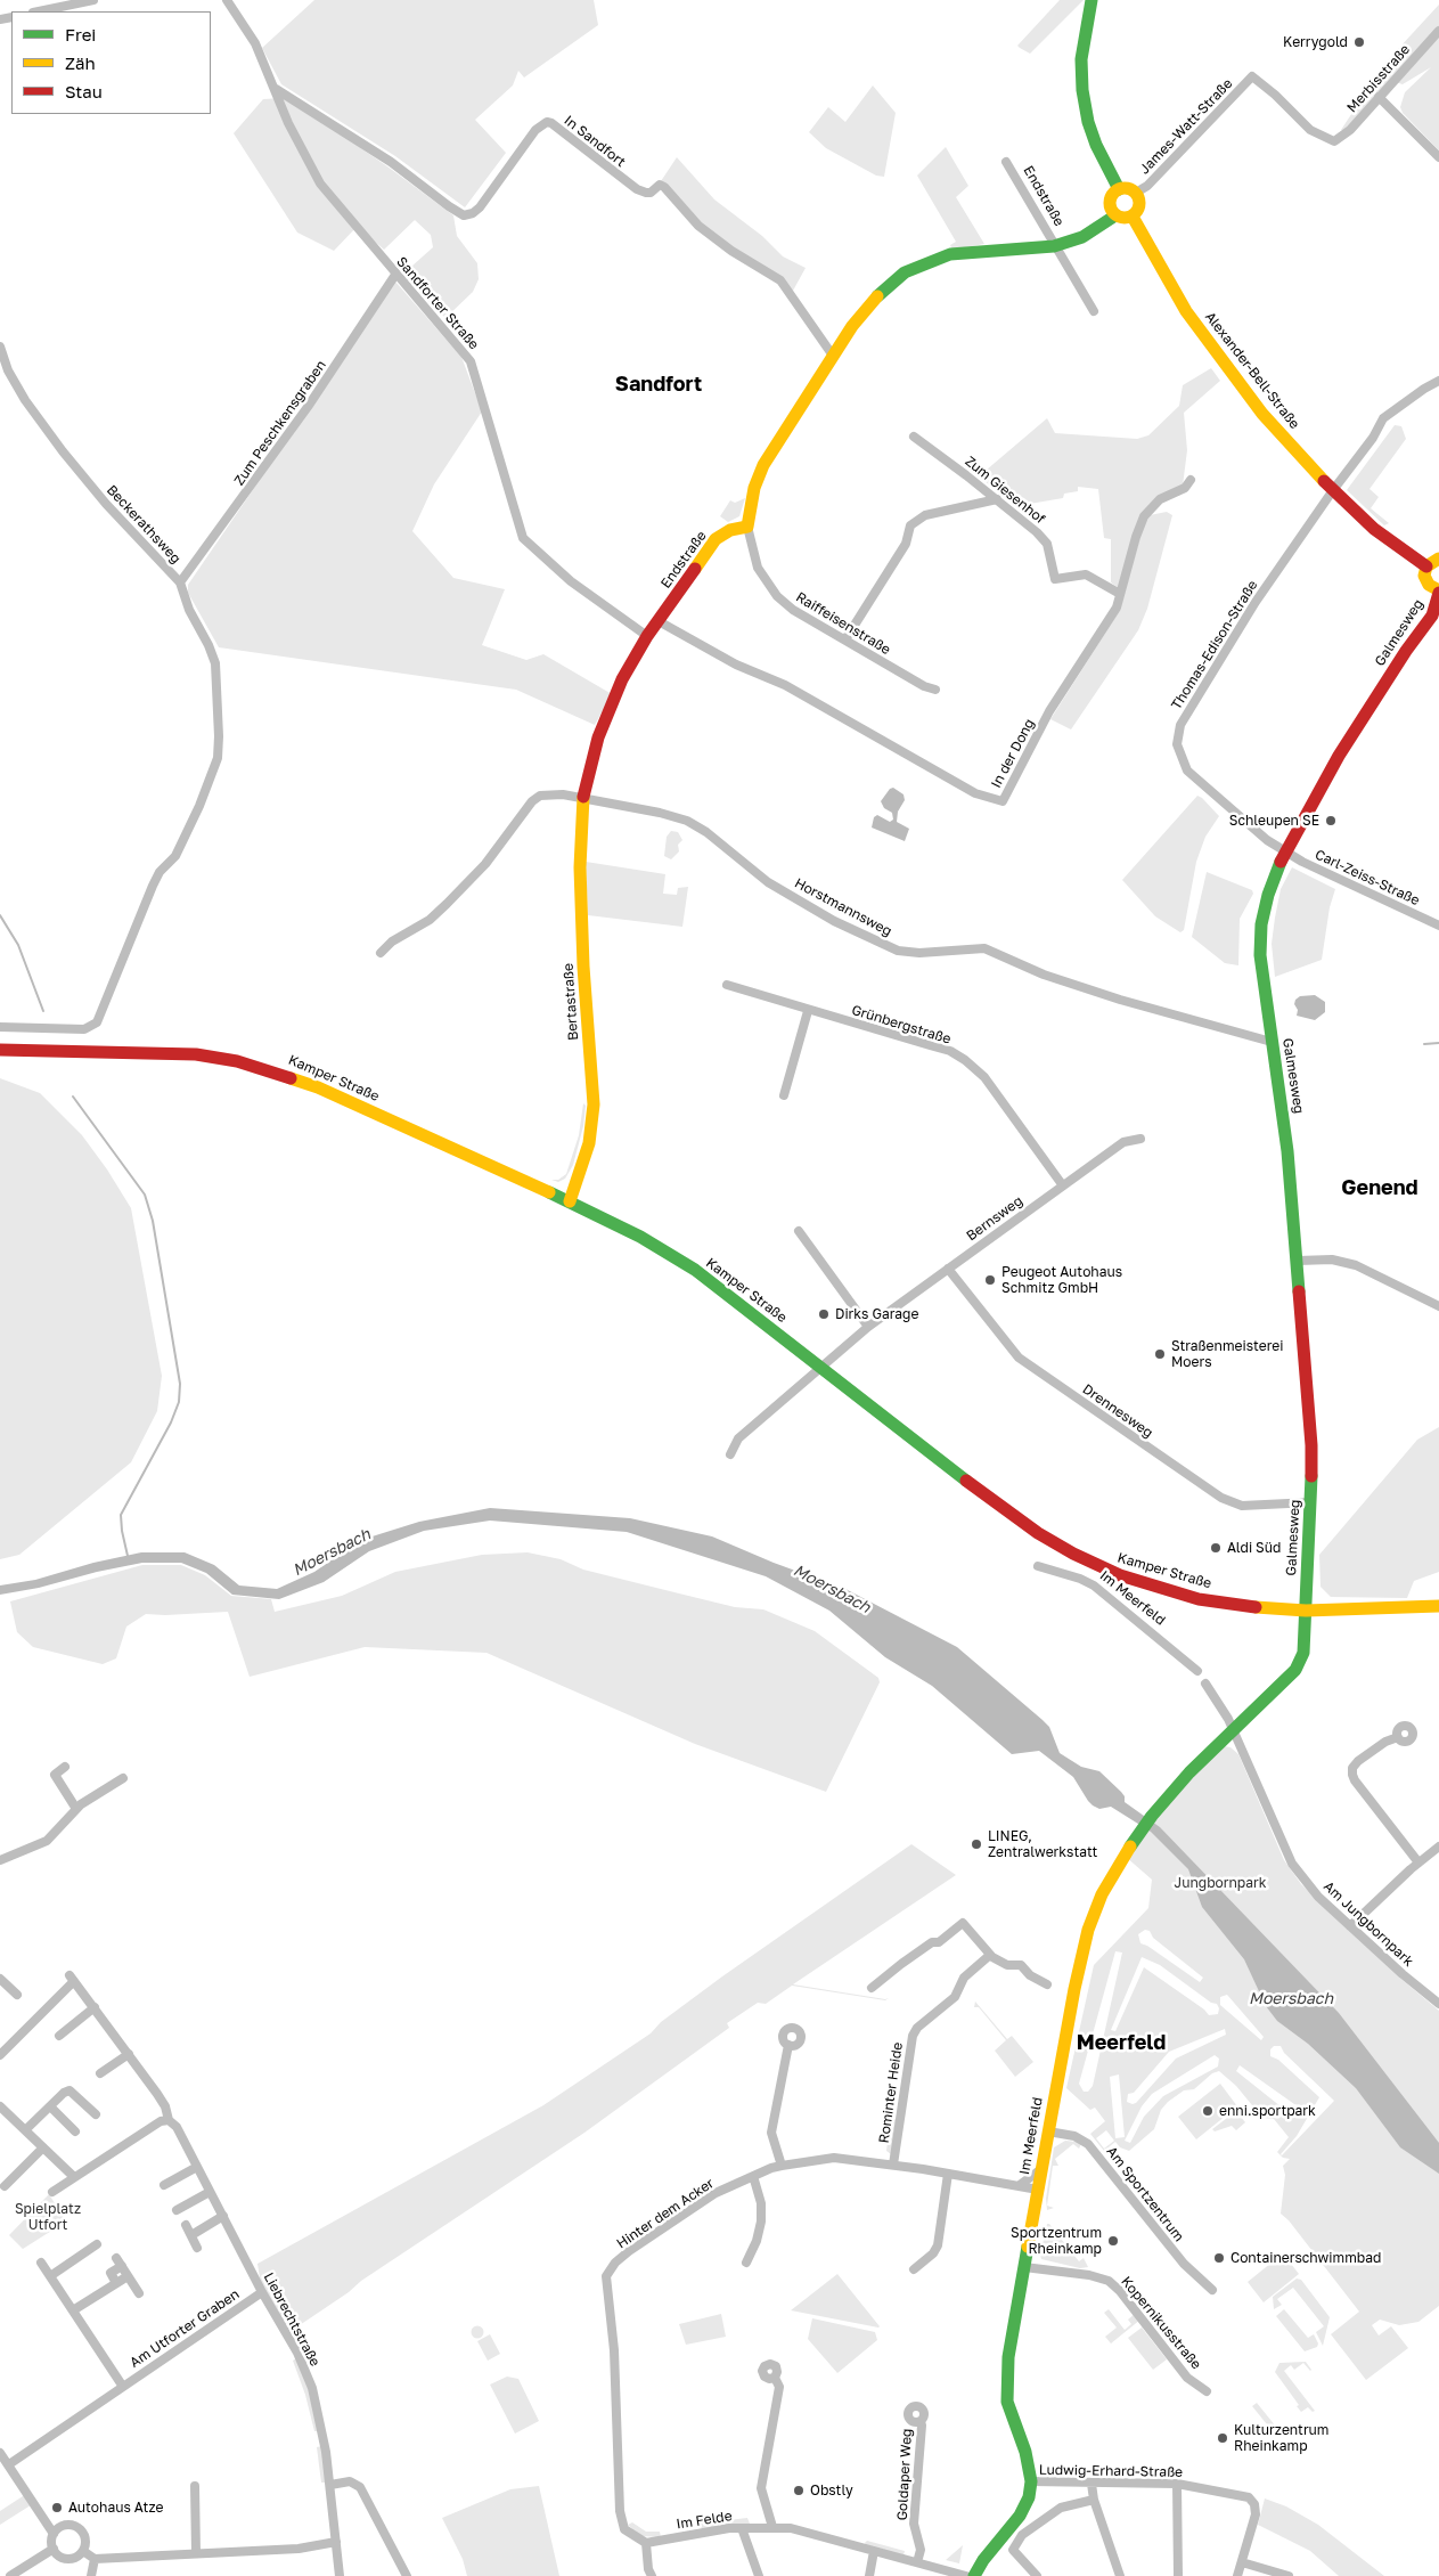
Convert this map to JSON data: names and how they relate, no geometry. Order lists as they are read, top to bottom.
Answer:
{
  "streets": {
    "street": [
      "Merbisstraße",
      "James-Watt-Straße",
      "In Sandfort",
      "Endstraße",
      "Sandforter Straße",
      "Alexander-Bell-Straße",
      "Zum Peschkensgraben",
      "Zum Giesenhof",
      "Beckerathsweg",
      "Raiffeisenstraße",
      "Galmesweg",
      "Thomas-Edison-Straße",
      "In der Dong",
      "Carl-Zeiss-Straße",
      "Horstmannsweg",
      "Bertastraße",
      "Grünbergstraße",
      "Kamper Straße",
      "Bernsweg",
      "Drennesweg",
      "Im Meerfeld",
      "Am Jungbornpark",
      "Rominter Heide",
      "Am Sportzentrum",
      "Hinter dem Acker",
      "Liebrechtstraße",
      "Kopernikusstraße",
      "Am Utforter Graben",
      "Ludwig-Erhard-Straße",
      "Goldaper Weg",
      "Im Felde"
    ]
  },
  "crossings": [
    ["Merbisstraße", "James-Watt-Straße"],
    ["James-Watt-Straße", "Endstraße"],
    ["James-Watt-Straße", "Alexander-Bell-Straße"],
    ["In Sandfort", "Endstraße"],
    ["In Sandfort", "Sandforter Straße"],
    ["Endstraße", "Sandforter Straße"],
    ["Endstraße", "Alexander-Bell-Straße"],
    ["Endstraße", "Raiffeisenstraße"],
    ["Endstraße", "In der Dong"],
    ["Endstraße", "Horstmannsweg"],
    ["Endstraße", "Bertastraße"],
    ["Sandforter Straße", "Zum Peschkensgraben"],
    ["Alexander-Bell-Straße", "Thomas-Edison-Straße"],
    ["Zum Peschkensgraben", "Beckerathsweg"],
    ["Zum Giesenhof", "In der Dong"],
    ["Galmesweg", "Thomas-Edison-Straße"],
    ["Galmesweg", "Carl-Zeiss-Straße"],
    ["Galmesweg", "Horstmannsweg"],
    ["Galmesweg", "Kamper Straße"],
    ["Galmesweg", "Drennesweg"],
    ["Galmesweg", "Im Meerfeld"],
    ["Thomas-Edison-Straße", "Carl-Zeiss-Straße"],
    ["Horstmannsweg", "Bertastraße"],
    ["Bertastraße", "Kamper Straße"],
    ["Grünbergstraße", "Bernsweg"],
    ["Kamper Straße", "Bernsweg"],
    ["Kamper Straße", "Im Meerfeld"],
    ["Bernsweg", "Drennesweg"],
    ["Im Meerfeld", "Am Jungbornpark"],
    ["Im Meerfeld", "Am Sportzentrum"],
    ["Im Meerfeld", "Hinter dem Acker"],
    ["Im Meerfeld", "Kopernikusstraße"],
    ["Im Meerfeld", "Ludwig-Erhard-Straße"],
    ["Rominter Heide", "Hinter dem Acker"],
    ["Hinter dem Acker", "Im Felde"],
    ["Liebrechtstraße", "Am Utforter Graben"],
    ["Goldaper Weg", "Im Felde"]
  ],
  "districts": ["Sandfort", "Genend", "Meerfeld"],
  "water": ["Moersbach"],
  "parks": ["Jungbornpark", "Spielplatz Utfort"],
  "places": [
    "Kerrygold",
    "Schleupen SE",
    "Peugeot Autohaus Schmitz GmbH",
    "Dirks Garage",
    "Straßenmeisterei Moers",
    "Aldi Süd",
    "LINEG, Zentralwerkstatt",
    "enni.sportpark",
    "Sportzentrum Rheinkamp",
    "Containerschwimmbad",
    "Kulturzentrum Rheinkamp",
    "Obstly",
    "Autohaus Atze"
  ],
  "legend": ["Frei", "Zäh", "Stau"]
}
